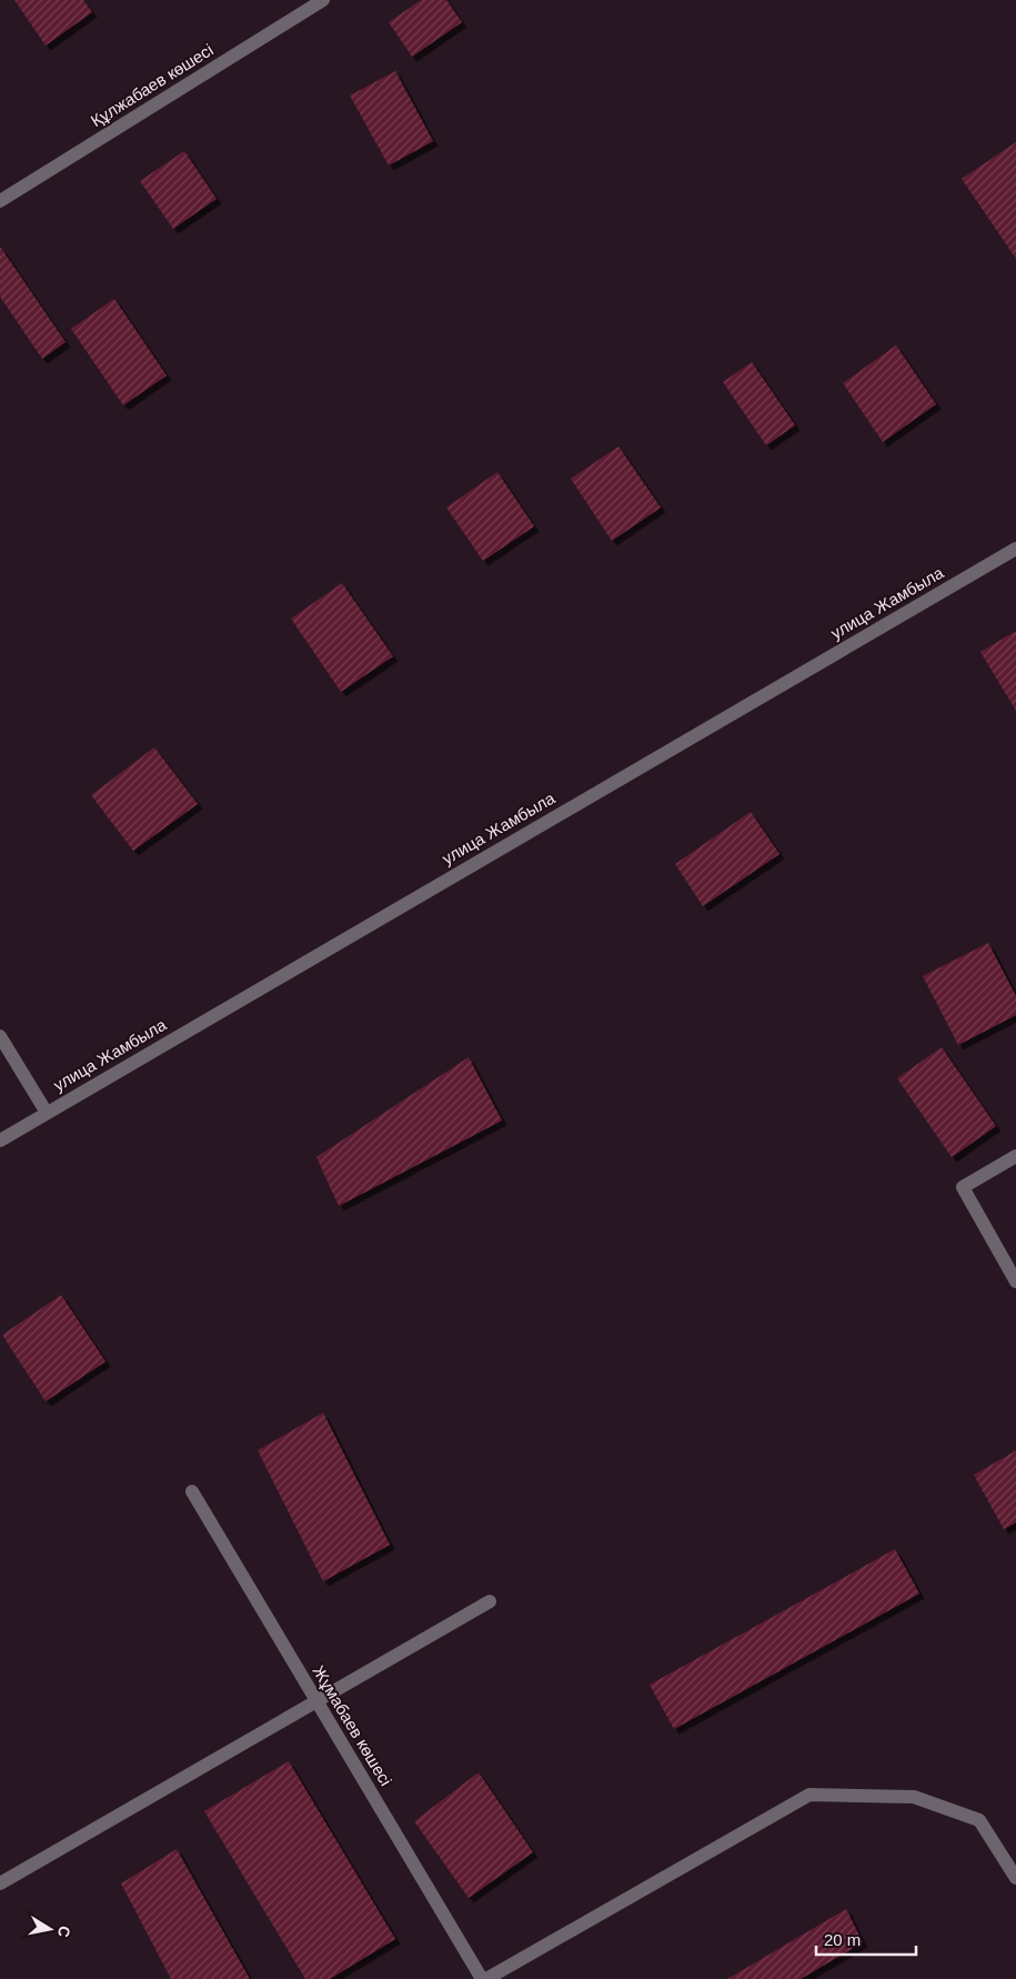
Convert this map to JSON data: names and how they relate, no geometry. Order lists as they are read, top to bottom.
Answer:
{
  "streets": {
    "street": ["Құлжабаев көшесі", "улица Жамбыла", "Жұмабаев көшесі"]
  },
  "scale_bar": "20 m",
  "north": "right"
}
